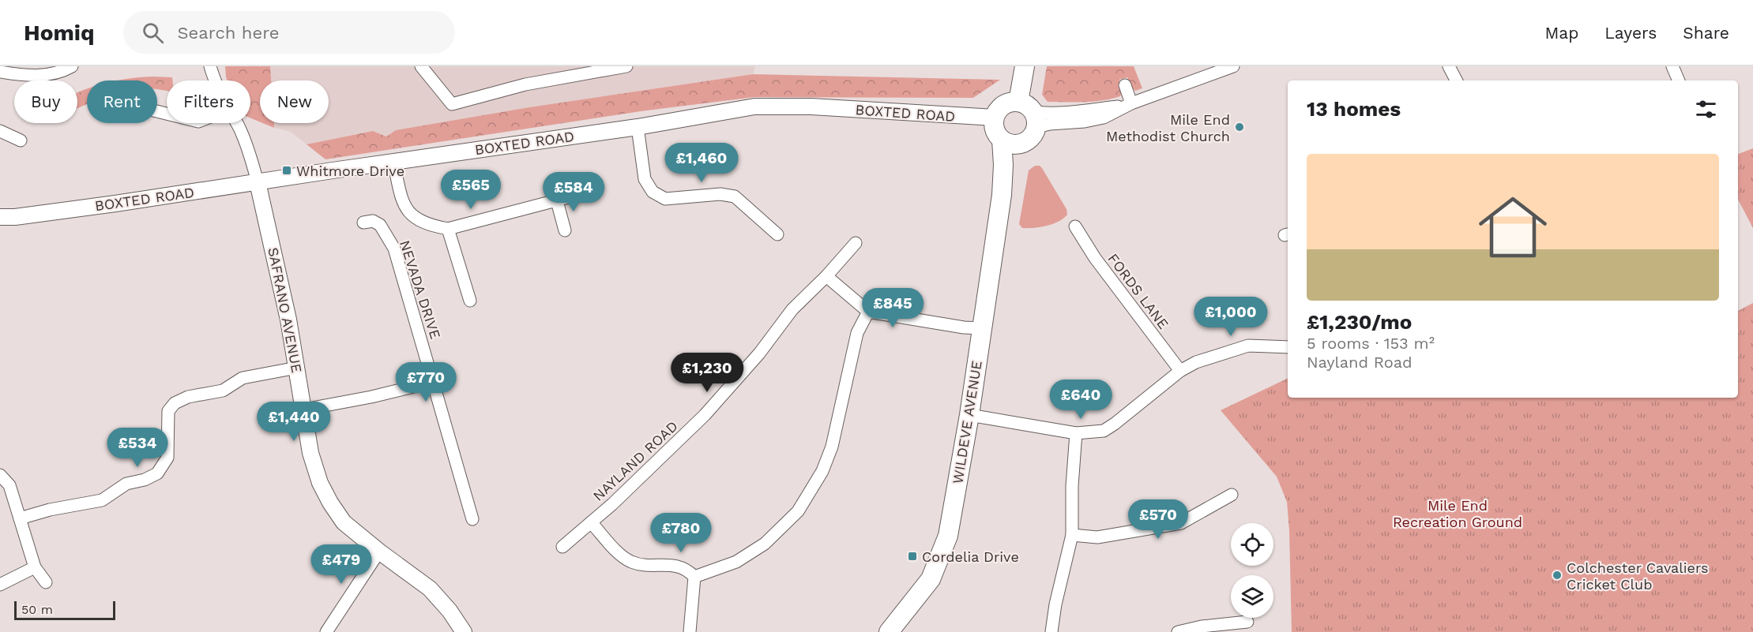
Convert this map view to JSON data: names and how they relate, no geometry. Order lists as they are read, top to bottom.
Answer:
{
  "streets": {
    "main road": ["WILDEVE AVENUE"],
    "street": [
      "BOXTED ROAD",
      "NEVADA DRIVE",
      "FORDS LANE",
      "SAFRANO AVENUE",
      "NAYLAND ROAD"
    ]
  },
  "crossings": [
    ["BOXTED ROAD", "SAFRANO AVENUE"],
    ["BOXTED ROAD", "WILDEVE AVENUE"]
  ],
  "parks": ["Mile End Recreation Ground"],
  "places": {
    "other": ["Mile End Methodist Church", "Colchester Cavaliers Cricket Club"],
    "transit": ["Whitmore Drive", "Cordelia Drive"]
  },
  "scale_bar": "50 m",
  "page": {
    "header": "Homiq",
    "search": "Search here",
    "nav": ["Map", "Layers", "Share"],
    "chip": [
      "Buy",
      "Rent",
      "Filters",
      "New"
    ],
    "heading": "13 homes",
    "list": [
      {
        "name": "£1,230/mo",
        "note": "5 rooms · 153 m² · Nayland Road"
      }
    ],
    "price": [
      "£1,460",
      "£565",
      "£584",
      "£845",
      "£1,000",
      "£1,230",
      "£770",
      "£640",
      "£1,440",
      "£534",
      "£570",
      "£780",
      "£479"
    ],
    "scale": "50 m"
  }
}
